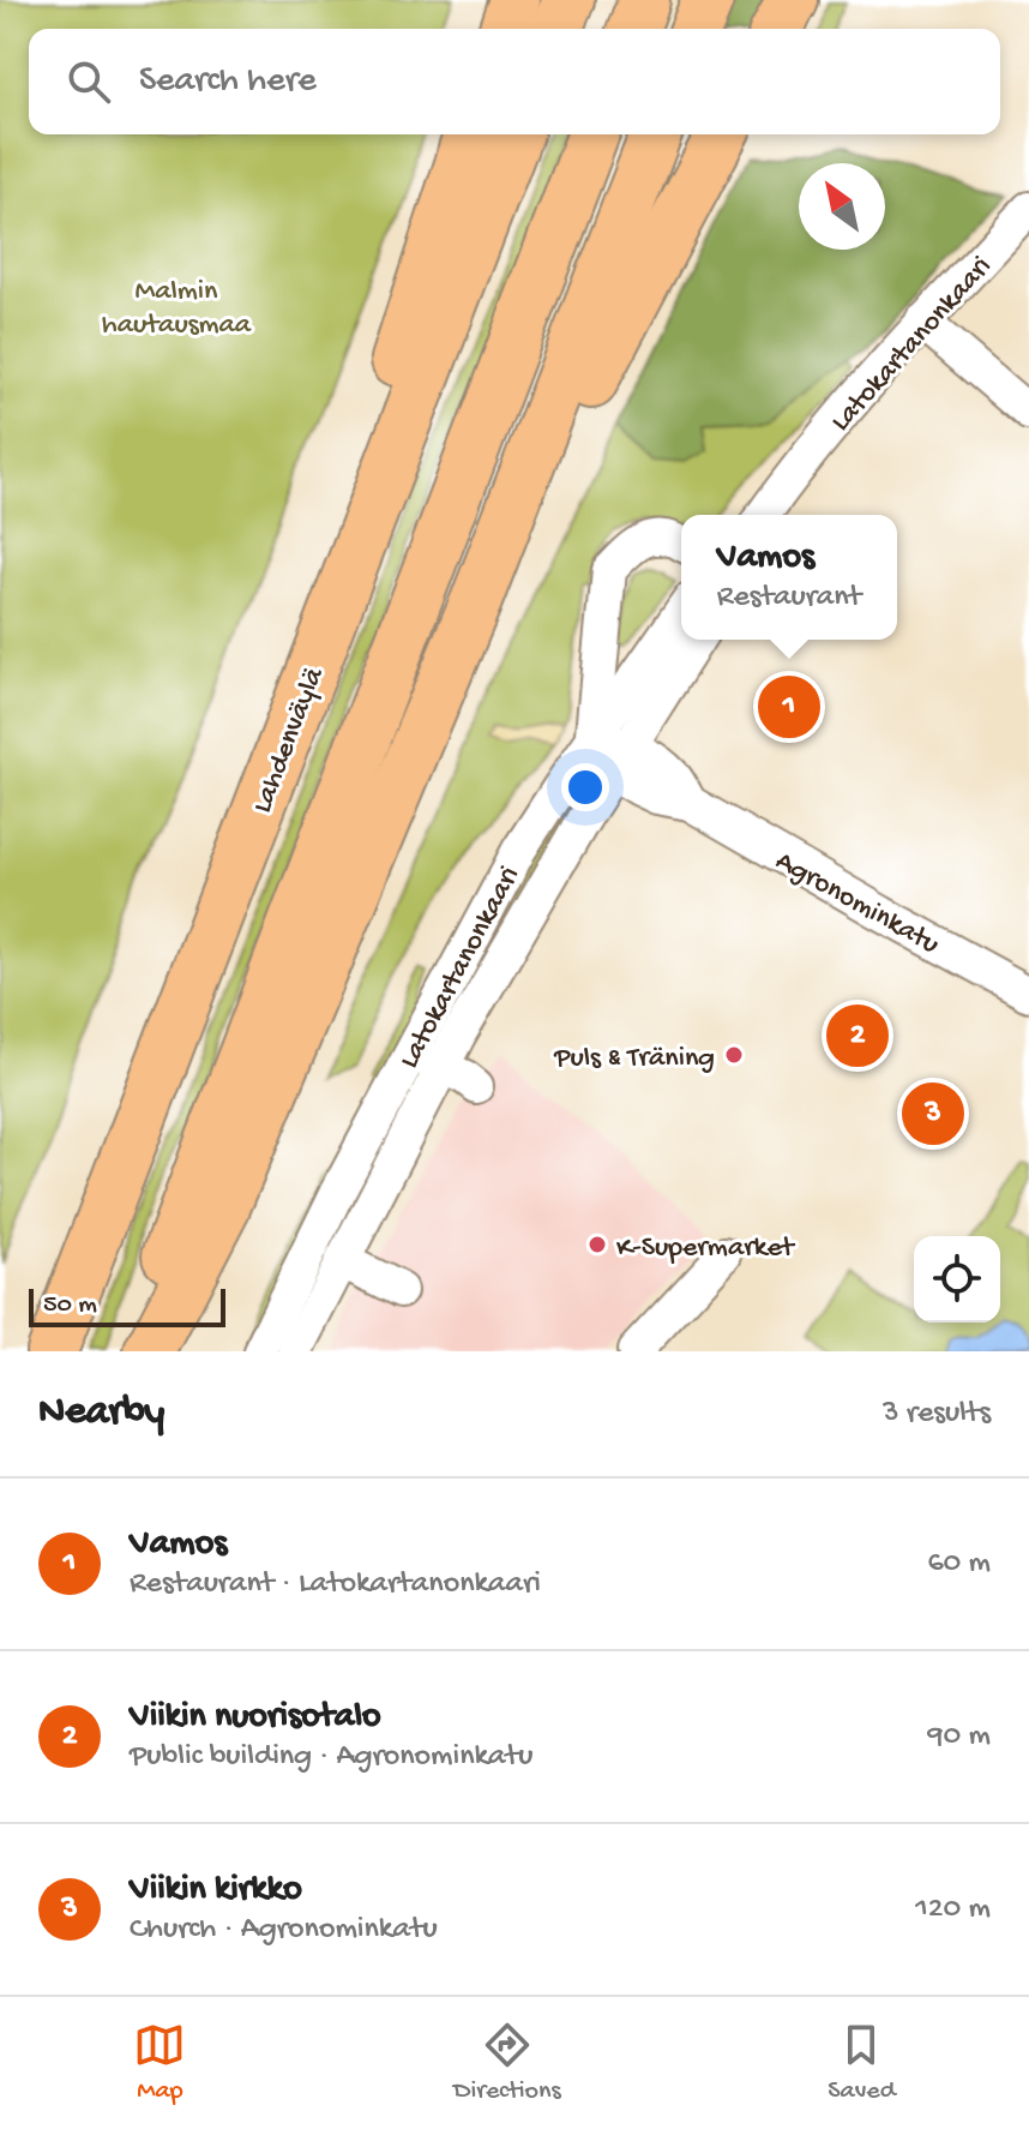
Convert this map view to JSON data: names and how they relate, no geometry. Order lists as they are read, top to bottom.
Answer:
{
  "streets": {
    "highway": ["Lahdenväylä"],
    "street": ["Latokartanonkaari", "Agronominkatu"]
  },
  "crossings": [
    ["Latokartanonkaari", "Agronominkatu"]
  ],
  "parks": ["Malmin hautausmaa"],
  "places": ["Puls & Träning", "K-Supermarket"],
  "scale_bar": "50 m",
  "north": "top left",
  "page": {
    "search": "Search here",
    "popup": ["Vamos", "Restaurant"],
    "pins": ["1", "2", "3"],
    "scale": "50 m",
    "heading": ["Nearby", "3 results"],
    "list": [
      {
        "mark": "1",
        "name": "Vamos",
        "note": "Restaurant · Latokartanonkaari",
        "value": "60 m"
      },
      {
        "mark": "2",
        "name": "Viikin nuorisotalo",
        "note": "Public building · Agronominkatu",
        "value": "90 m"
      },
      {
        "mark": "3",
        "name": "Viikin kirkko",
        "note": "Church · Agronominkatu",
        "value": "120 m"
      }
    ],
    "nav": ["Map", "Directions", "Saved"]
  }
}
